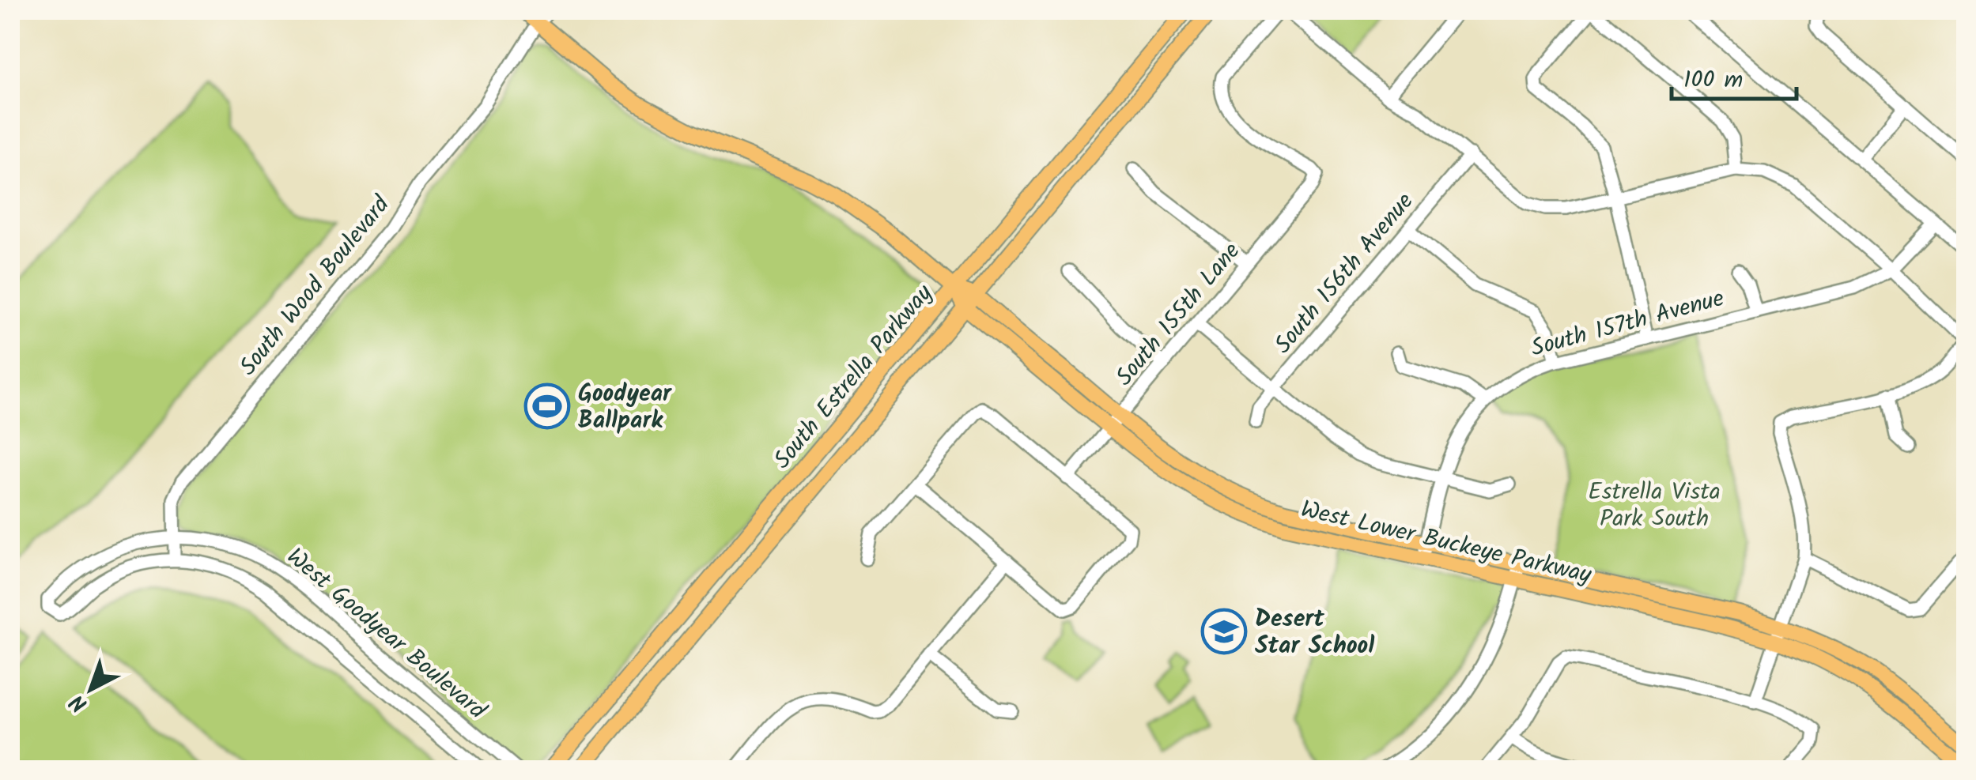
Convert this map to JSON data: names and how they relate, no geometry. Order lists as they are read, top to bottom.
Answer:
{
  "streets": {
    "main road": ["South Estrella Parkway", "West Lower Buckeye Parkway"],
    "street": [
      "South 156th Avenue",
      "South Wood Boulevard",
      "South 155th Lane",
      "South 157th Avenue",
      "West Goodyear Boulevard"
    ]
  },
  "crossings": [
    ["South Wood Boulevard", "West Lower Buckeye Parkway"],
    ["South Wood Boulevard", "West Goodyear Boulevard"],
    ["South 155th Lane", "West Lower Buckeye Parkway"],
    ["South 157th Avenue", "West Lower Buckeye Parkway"],
    ["South Estrella Parkway", "West Lower Buckeye Parkway"]
  ],
  "parks": ["Estrella Vista Park South"],
  "places": {
    "sports": ["Goodyear Ballpark"],
    "school or university": ["Desert Star School"]
  },
  "scale_bar": "100 m",
  "north": "bottom left"
}
